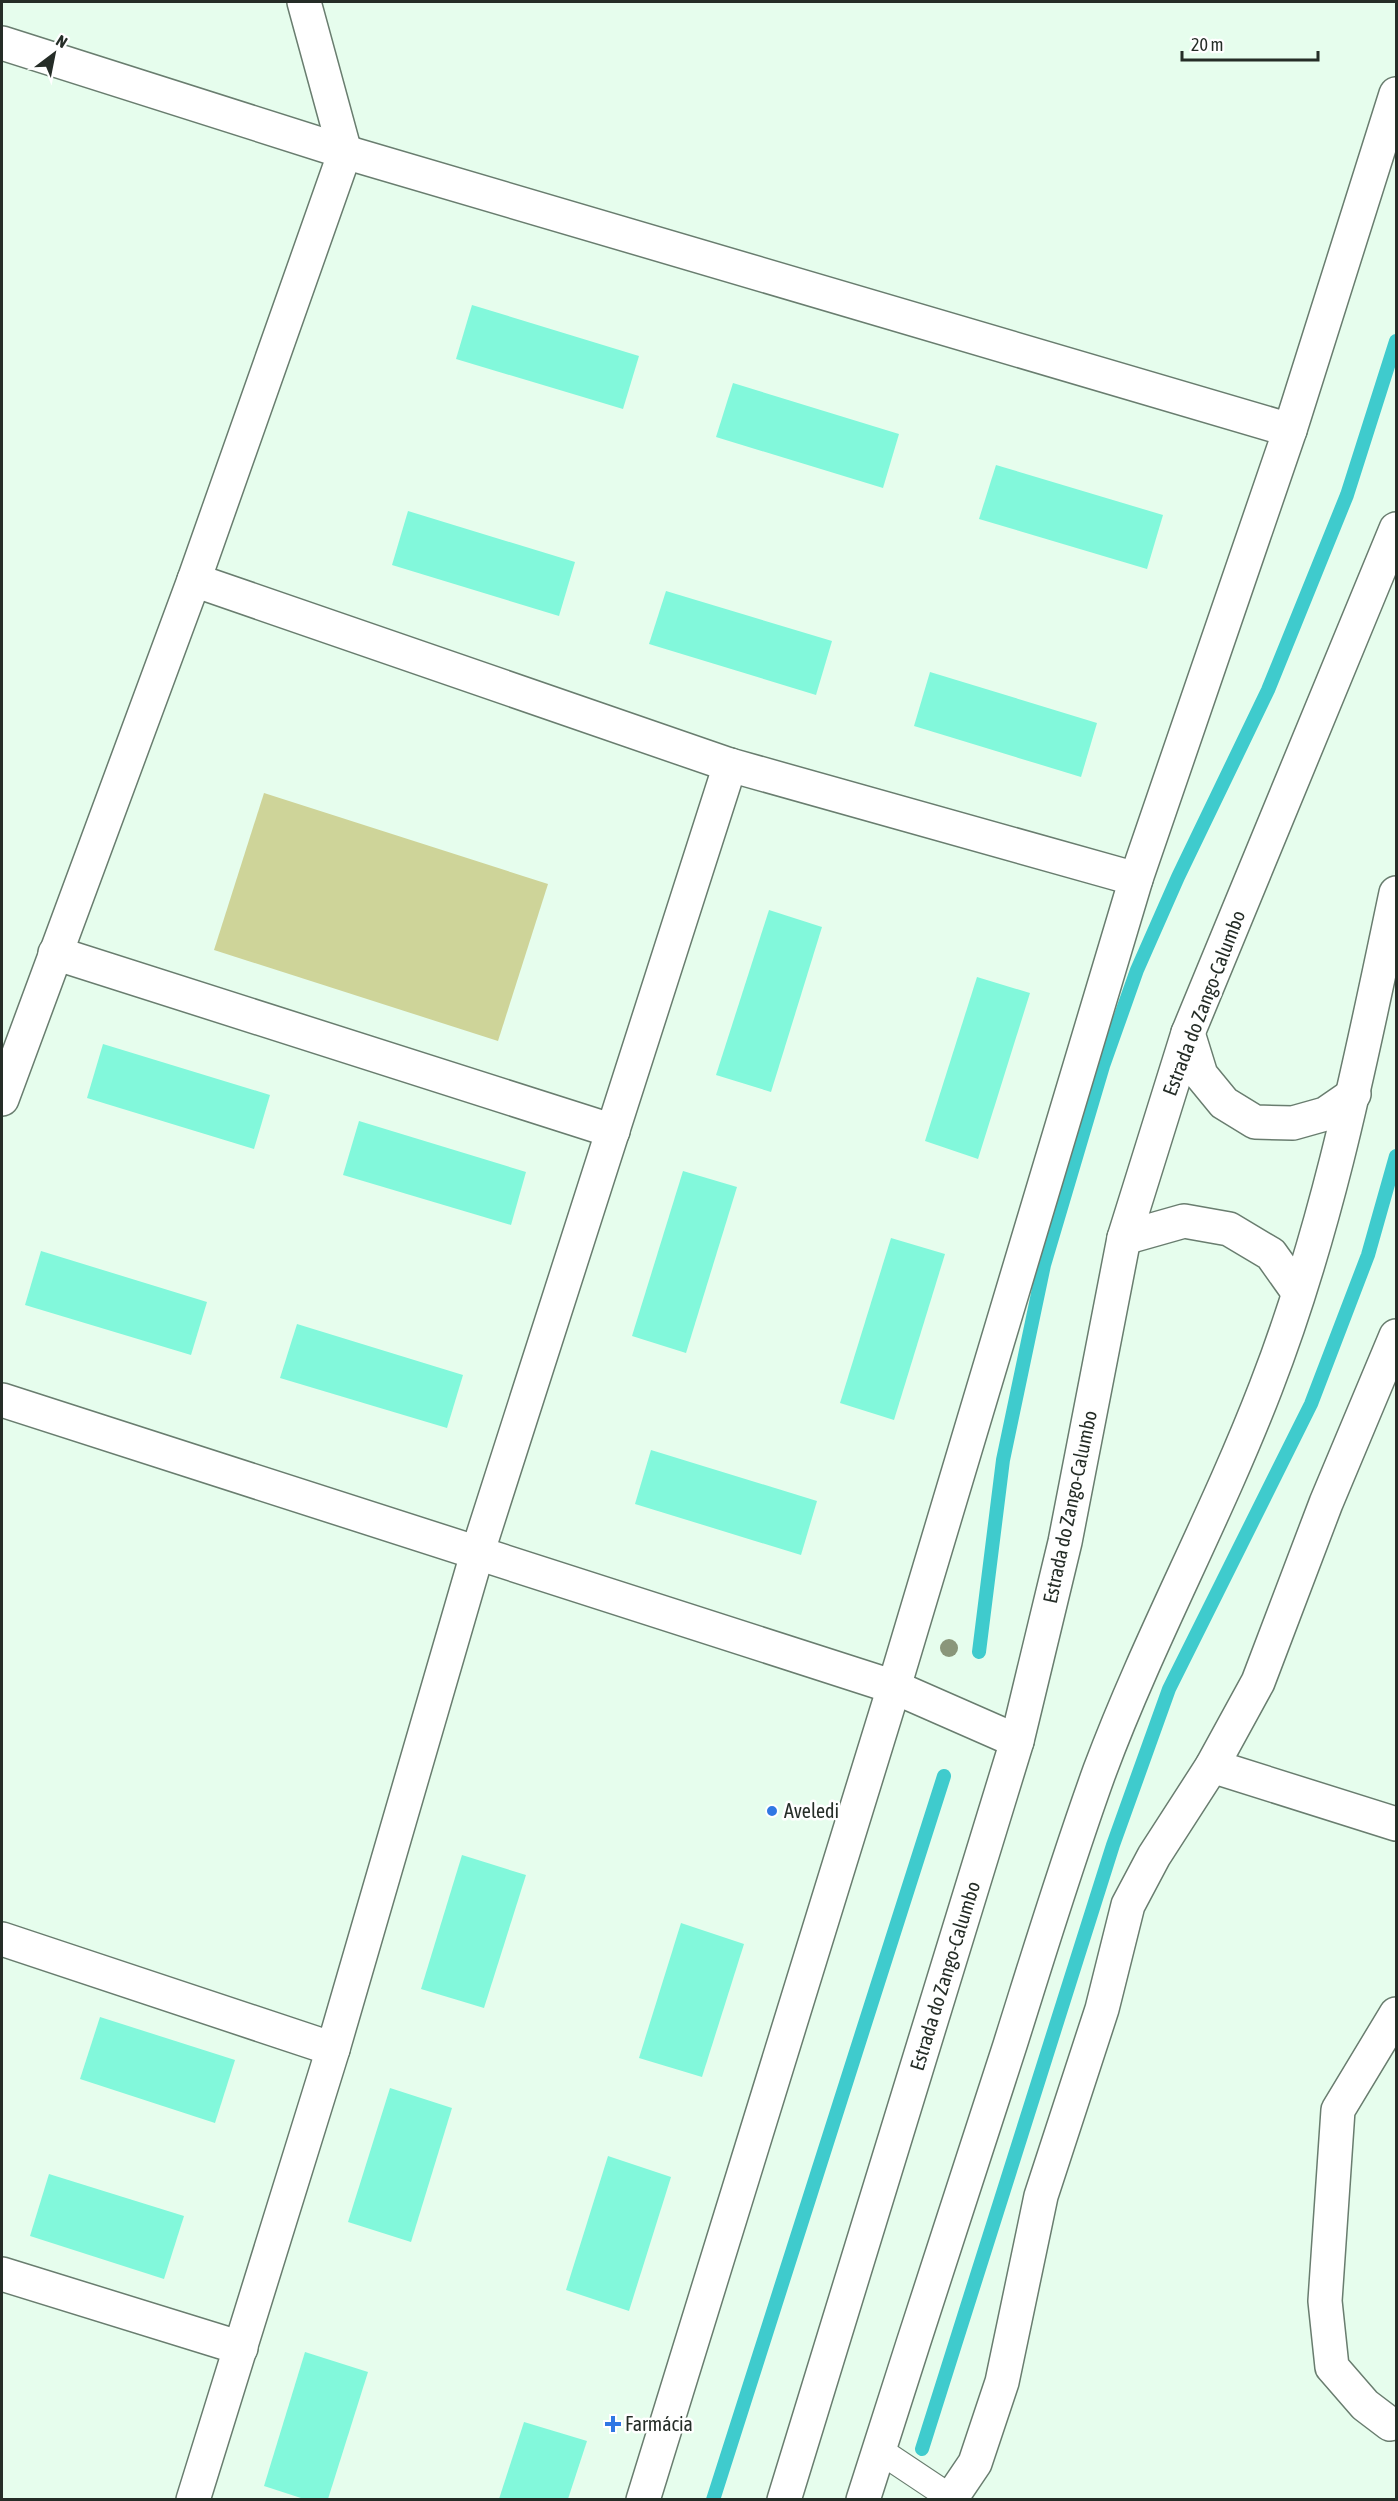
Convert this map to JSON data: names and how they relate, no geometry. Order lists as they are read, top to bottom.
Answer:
{
  "streets": {
    "street": ["Estrada do Zango-Calumbo"]
  },
  "places": {
    "other": ["Aveledi"],
    "health": ["Farmácia"]
  },
  "scale_bar": "20 m",
  "north": "top right"
}
